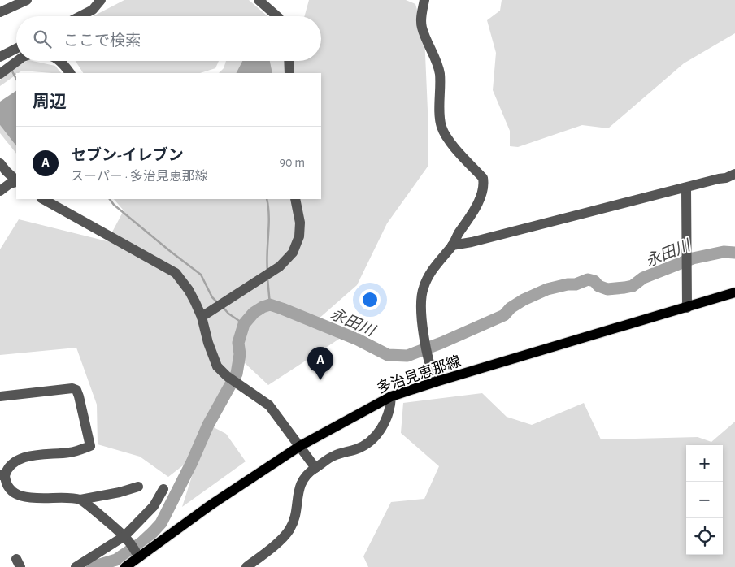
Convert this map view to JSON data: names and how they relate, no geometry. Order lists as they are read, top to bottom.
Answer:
{
  "streets": {
    "main road": ["多治見恵那線"]
  },
  "water": ["永田川"],
  "page": {
    "search": "ここで検索",
    "heading": "周辺",
    "list": [
      {
        "mark": "A",
        "name": "セブン-イレブン",
        "note": "スーパー · 多治見恵那線",
        "value": "90 m"
      }
    ],
    "pins": "A",
    "map_buttons": ["+", "−"]
  }
}
